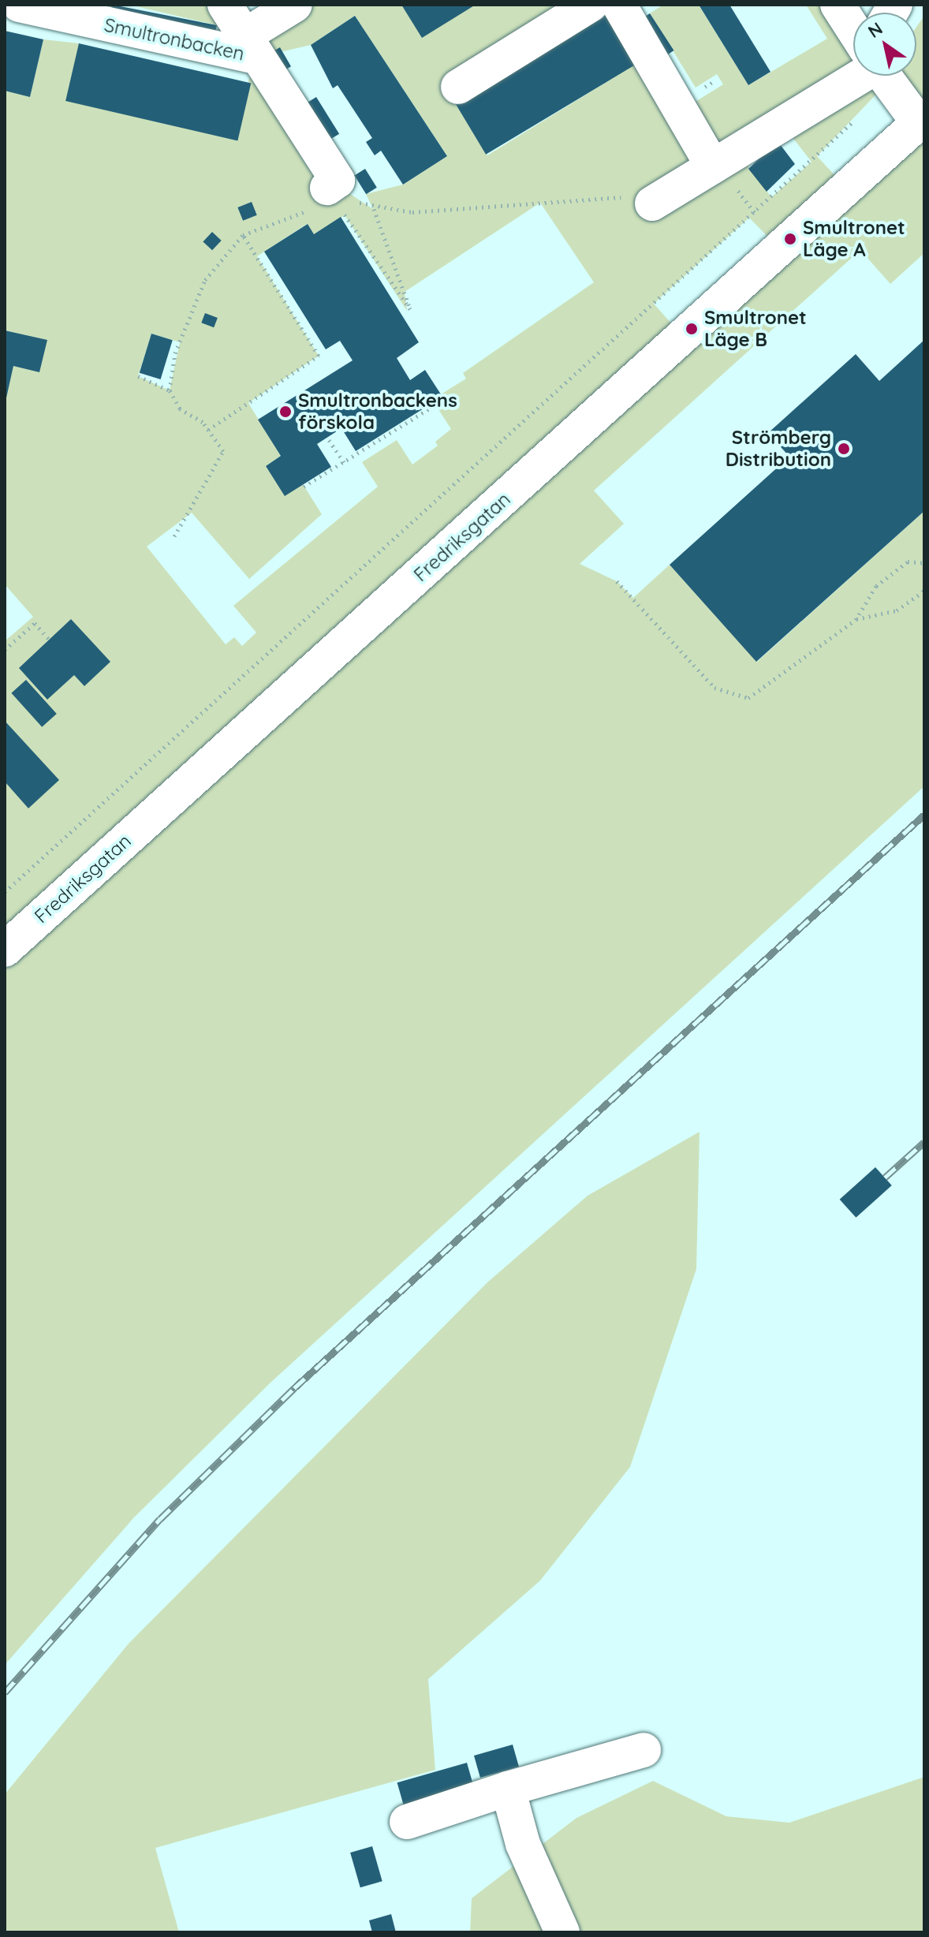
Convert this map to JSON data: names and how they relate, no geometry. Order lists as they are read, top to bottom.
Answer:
{
  "streets": {
    "street": ["Smultronbacken", "Fredriksgatan"]
  },
  "places": [
    "Smultronet Läge A",
    "Smultronet Läge B",
    "Smultronbackens förskola",
    "Strömberg Distribution"
  ],
  "north": "top left"
}
